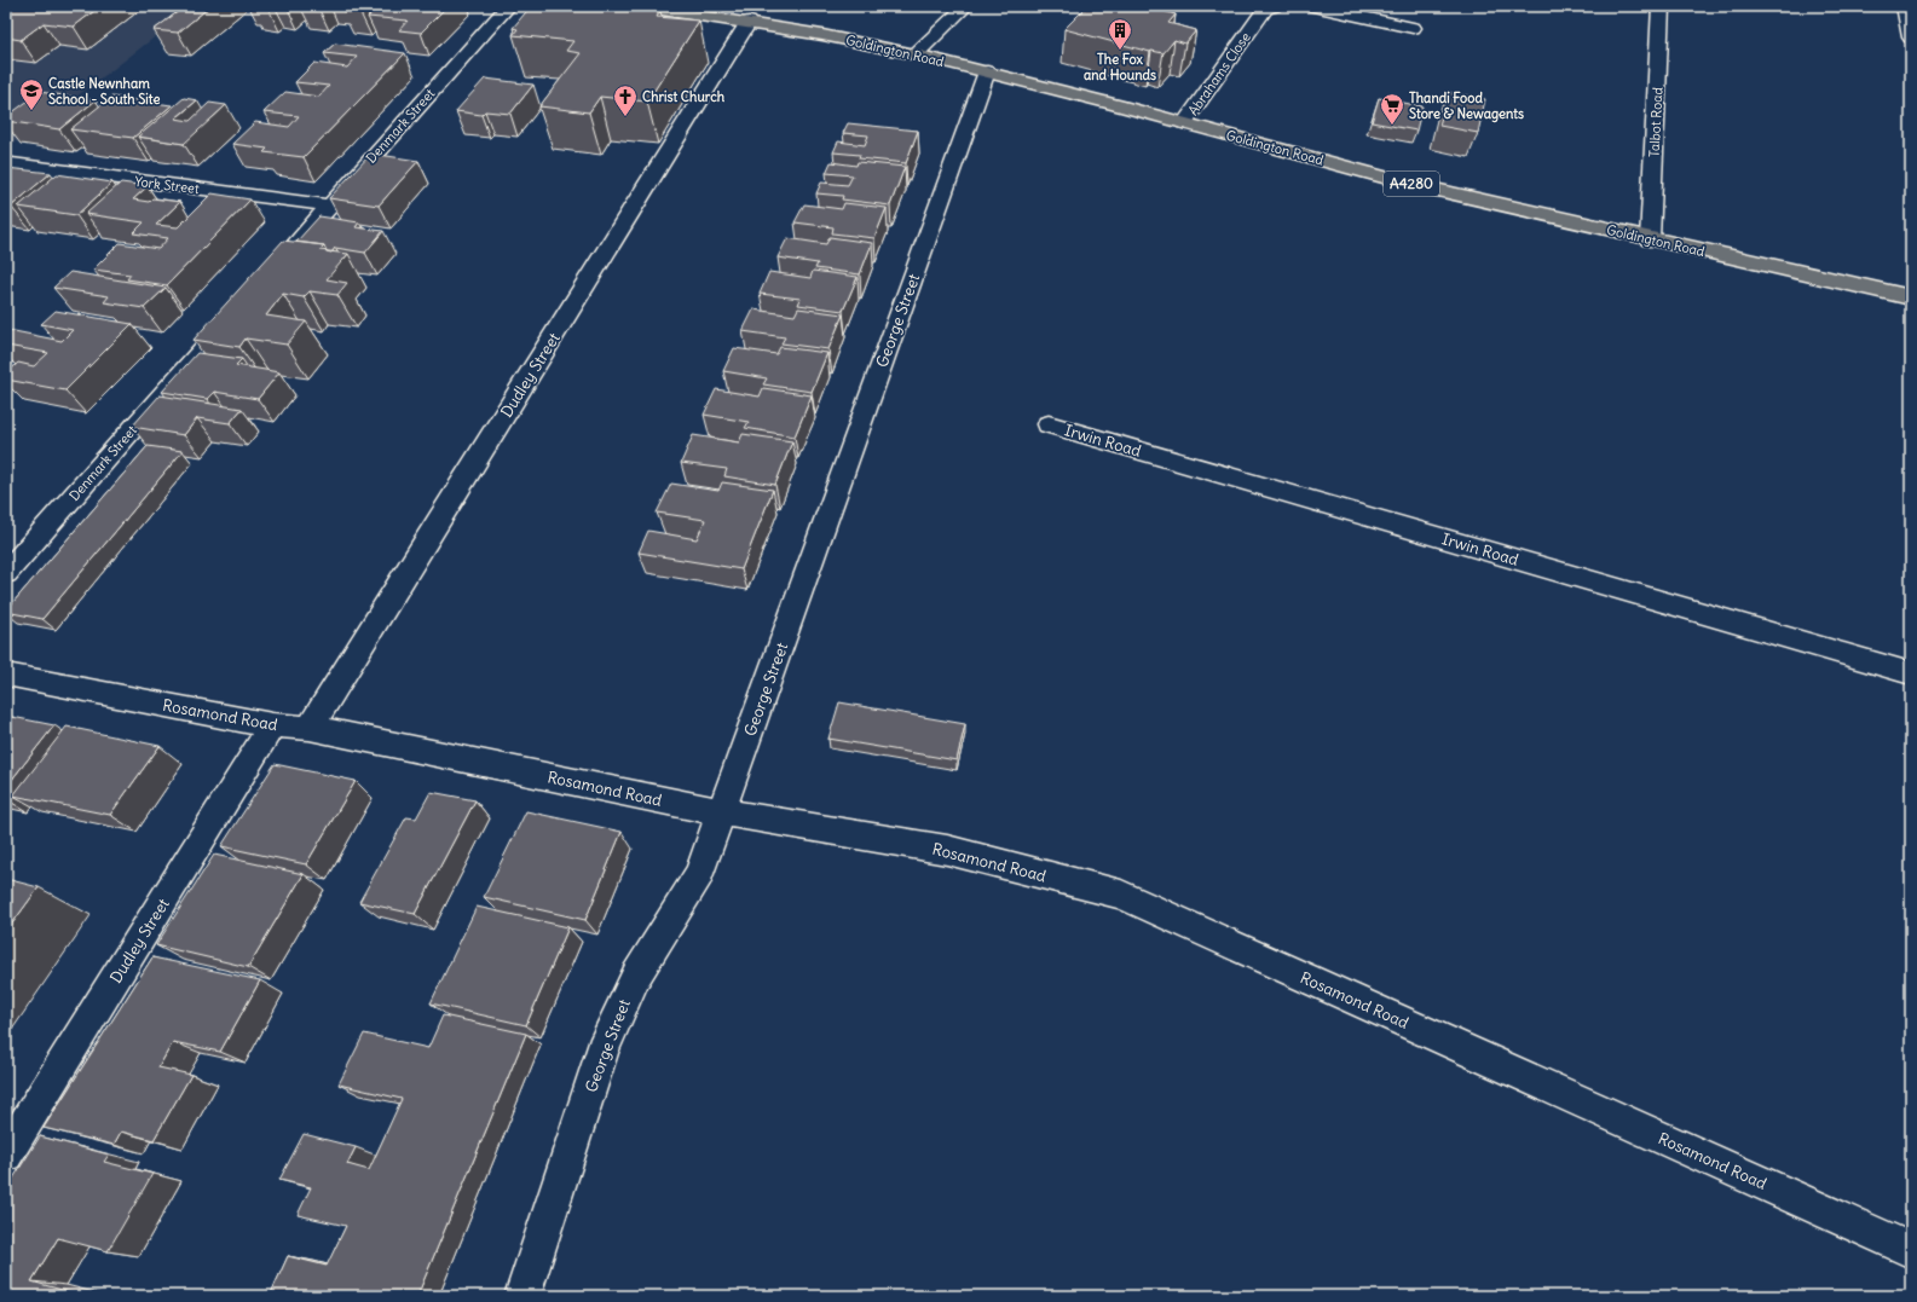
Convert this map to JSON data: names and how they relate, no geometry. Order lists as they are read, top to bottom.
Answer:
{
  "streets": {
    "main road": ["Goldington Road", "A4280"],
    "street": [
      "Abrahams Close",
      "Talbot Road",
      "Denmark Street",
      "York Street",
      "George Street",
      "Dudley Street",
      "Irwin Road",
      "Rosamond Road"
    ]
  },
  "crossings": [
    ["Goldington Road", "Abrahams Close"],
    ["Goldington Road", "Talbot Road"],
    ["Goldington Road", "George Street"],
    ["Goldington Road", "Dudley Street"],
    ["Denmark Street", "York Street"],
    ["George Street", "Rosamond Road"],
    ["Dudley Street", "Rosamond Road"]
  ],
  "places": {
    "building": ["The Fox and Hounds"],
    "school or university": ["Castle Newnham School - South Site"],
    "church": ["Christ Church"],
    "supermarket": ["Thandi Food Store & Newagents"]
  }
}
